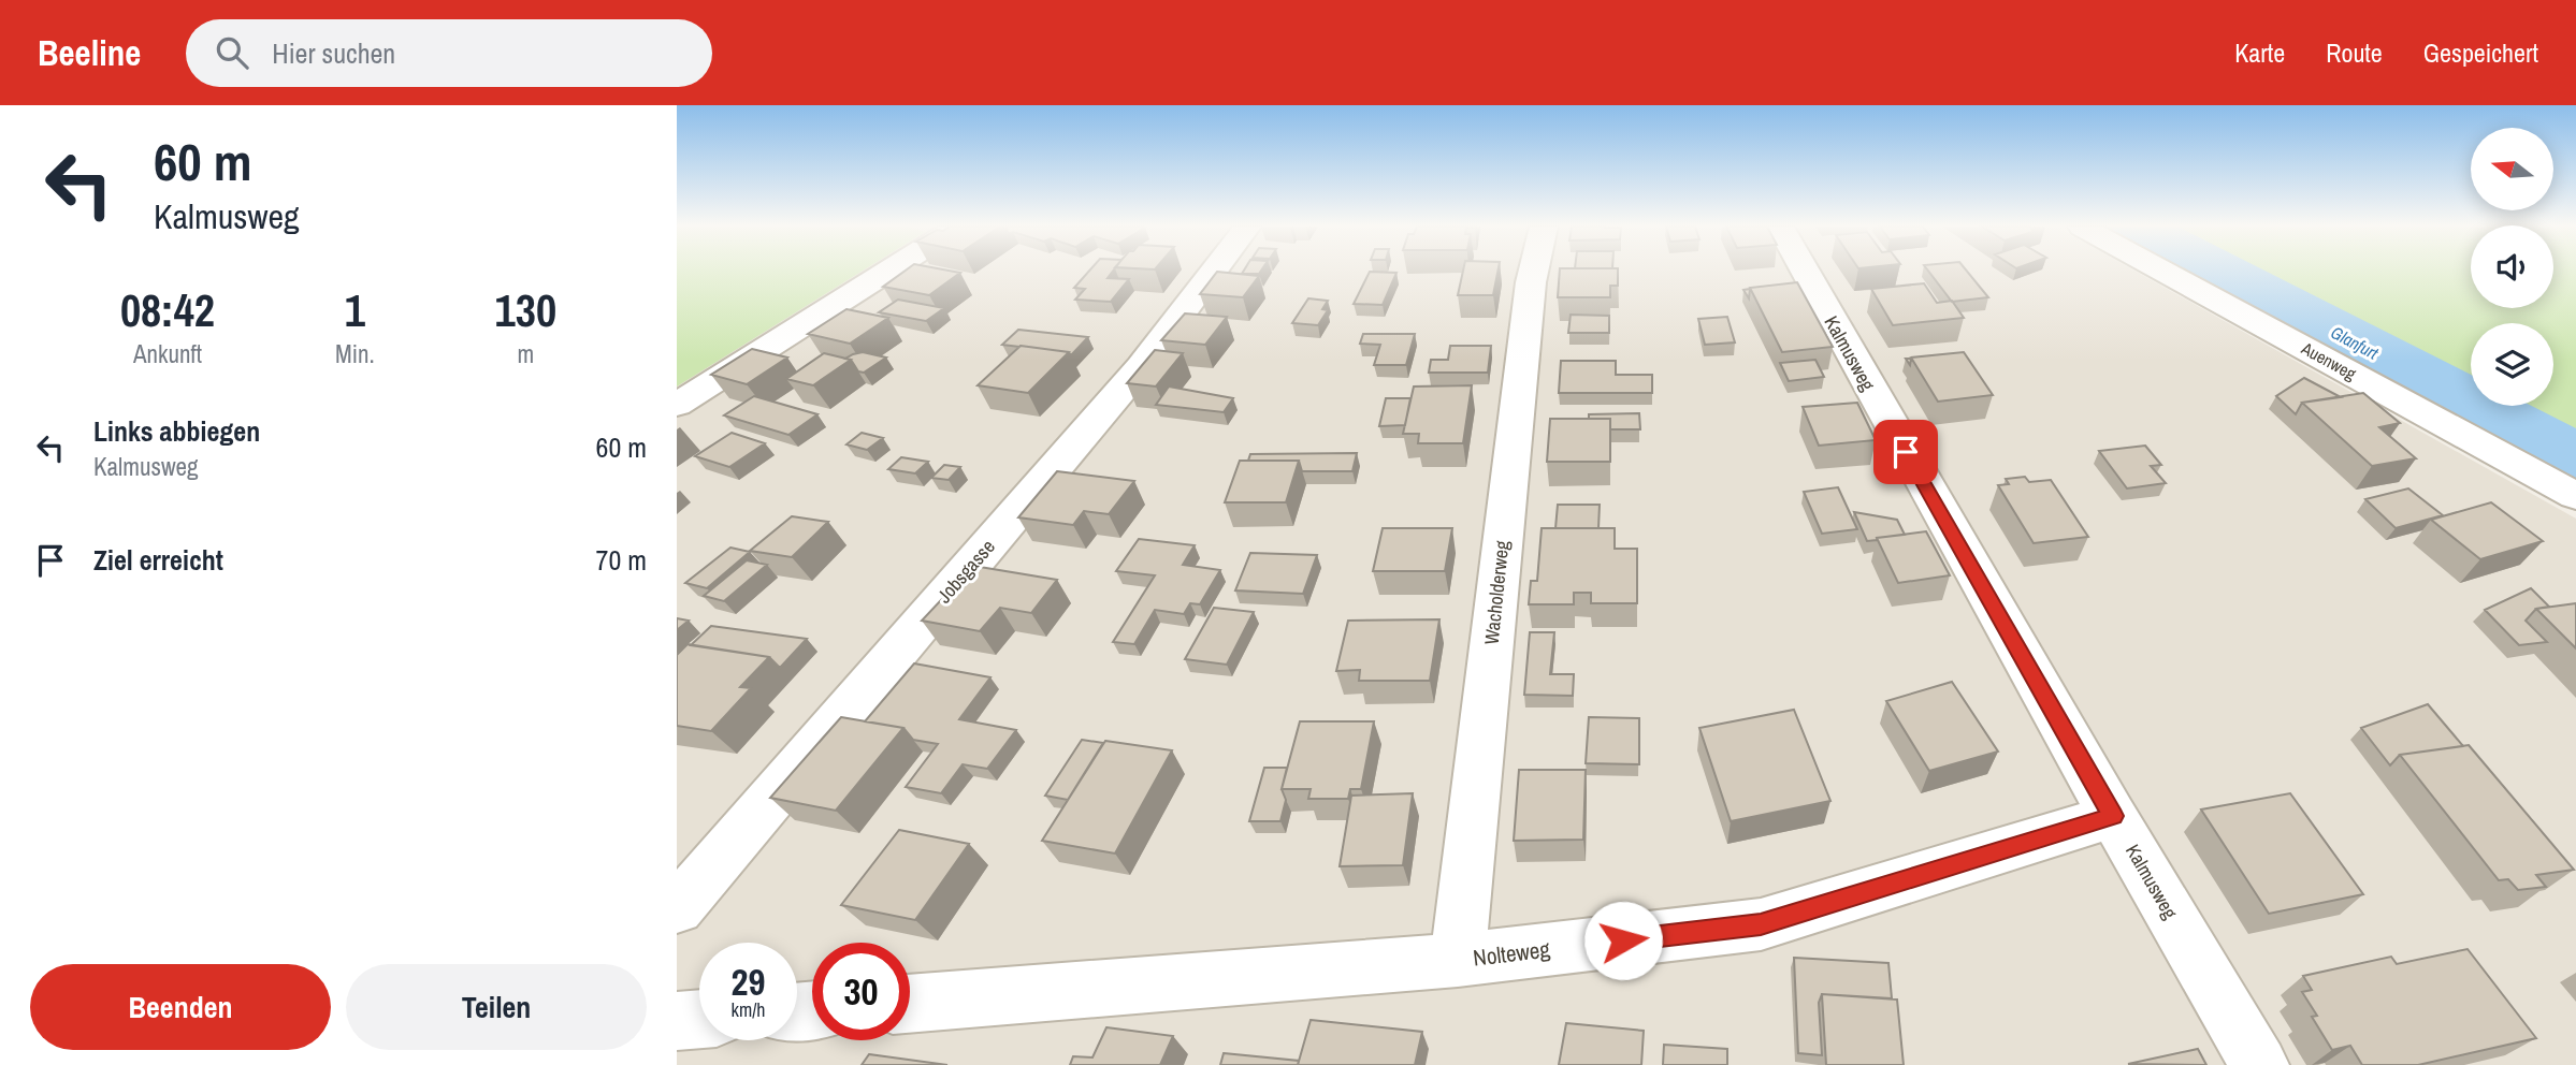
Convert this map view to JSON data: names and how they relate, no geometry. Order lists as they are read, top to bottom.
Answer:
{
  "streets": {
    "street": [
      "Kalmusweg",
      "Auenweg",
      "Jobsgasse",
      "Wacholderweg",
      "Nolteweg"
    ]
  },
  "crossings": [
    ["Kalmusweg", "Nolteweg"],
    ["Wacholderweg", "Nolteweg"]
  ],
  "water": ["Glanfurt"],
  "north": "left",
  "page": {
    "header": "Beeline",
    "search": "Hier suchen",
    "nav": ["Karte", "Route", "Gespeichert"],
    "turn": ["60 m", "Kalmusweg"],
    "eta": [
      "08:42",
      "Ankunft",
      "1",
      "Min.",
      "130",
      "m"
    ],
    "list": [
      {
        "name": "Links abbiegen",
        "note": "Kalmusweg",
        "value": "60 m"
      },
      {
        "name": "Ziel erreicht",
        "value": "70 m"
      }
    ],
    "speed": "29 km/h",
    "limit": "30",
    "buttons": ["Beenden", "Teilen"]
  }
}
